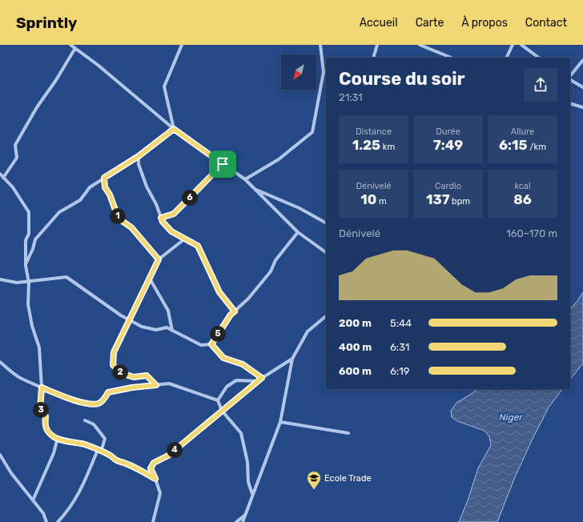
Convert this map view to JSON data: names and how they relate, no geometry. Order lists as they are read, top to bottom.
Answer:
{
  "water": ["Niger"],
  "places": {
    "school or university": ["Ecole Trade"]
  },
  "north": "bottom left",
  "page": {
    "header": "Sprintly",
    "nav": [
      "Accueil",
      "Carte",
      "À propos",
      "Contact"
    ],
    "heading": ["Course du soir", "21:31"],
    "stats": [
      ["Distance", "1.25 km"],
      ["Durée", "7:49"],
      ["Allure", "6:15 /km"],
      ["Dénivelé", "10 m"],
      ["Cardio", "137 bpm"],
      ["kcal", "86"]
    ],
    "pins": [
      "6",
      "1",
      "5",
      "2",
      "3",
      "4"
    ],
    "chart": ["Dénivelé", "160–170 m"],
    "list": [
      {
        "name": "200 m",
        "note": "5:44"
      },
      {
        "name": "400 m",
        "note": "6:31"
      },
      {
        "name": "600 m",
        "note": "6:19"
      }
    ]
  }
}
